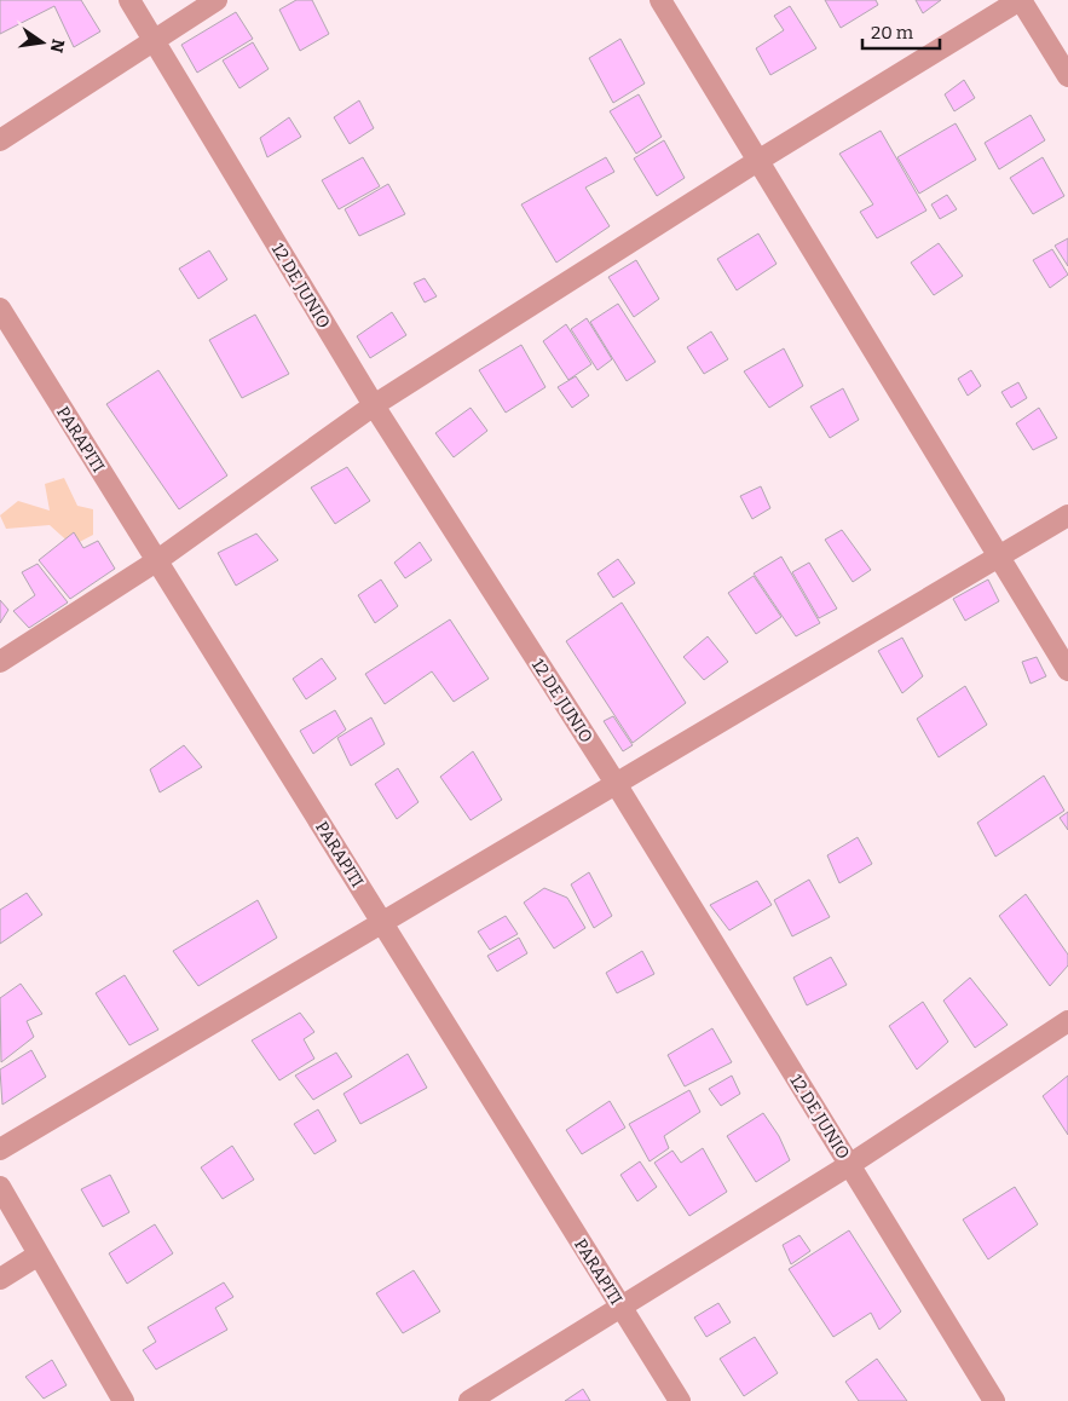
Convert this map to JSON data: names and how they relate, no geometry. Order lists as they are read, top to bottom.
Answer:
{
  "streets": {
    "street": ["12 DE JUNIO", "PARAPITI"]
  },
  "scale_bar": "20 m",
  "north": "right"
}
